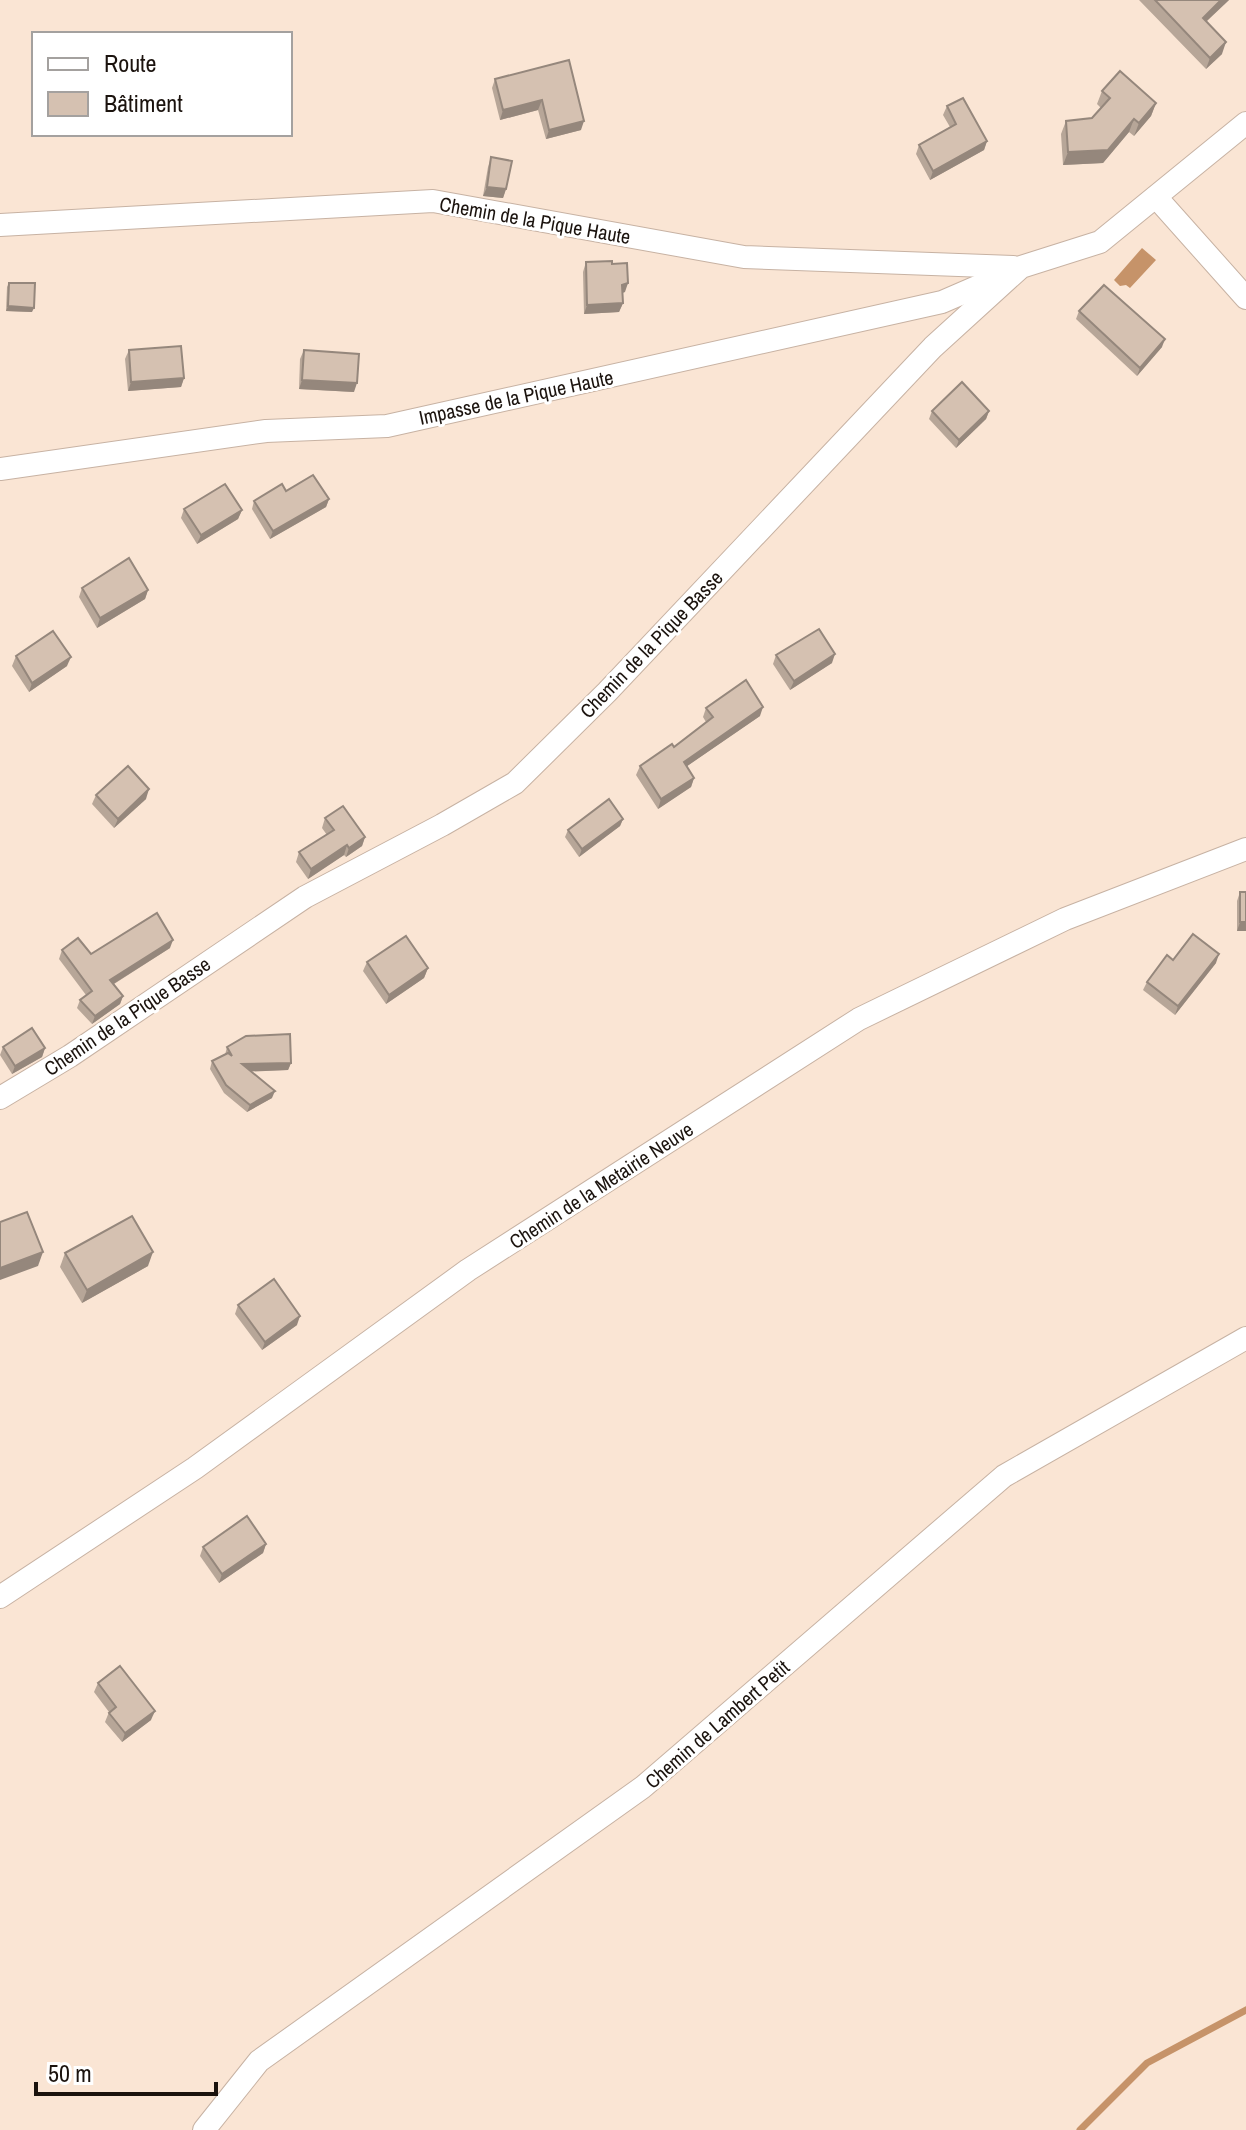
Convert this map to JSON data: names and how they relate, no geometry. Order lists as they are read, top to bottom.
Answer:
{
  "streets": {
    "street": [
      "Chemin de la Pique Haute",
      "Impasse de la Pique Haute",
      "Chemin de la Pique Basse",
      "Chemin de la Metairie Neuve",
      "Chemin de Lambert Petit"
    ]
  },
  "crossings": [
    ["Chemin de la Pique Haute", "Impasse de la Pique Haute"],
    ["Chemin de la Pique Haute", "Chemin de la Pique Basse"],
    ["Impasse de la Pique Haute", "Chemin de la Pique Basse"]
  ],
  "legend": ["Route", "Bâtiment"],
  "scale_bar": "50 m"
}
